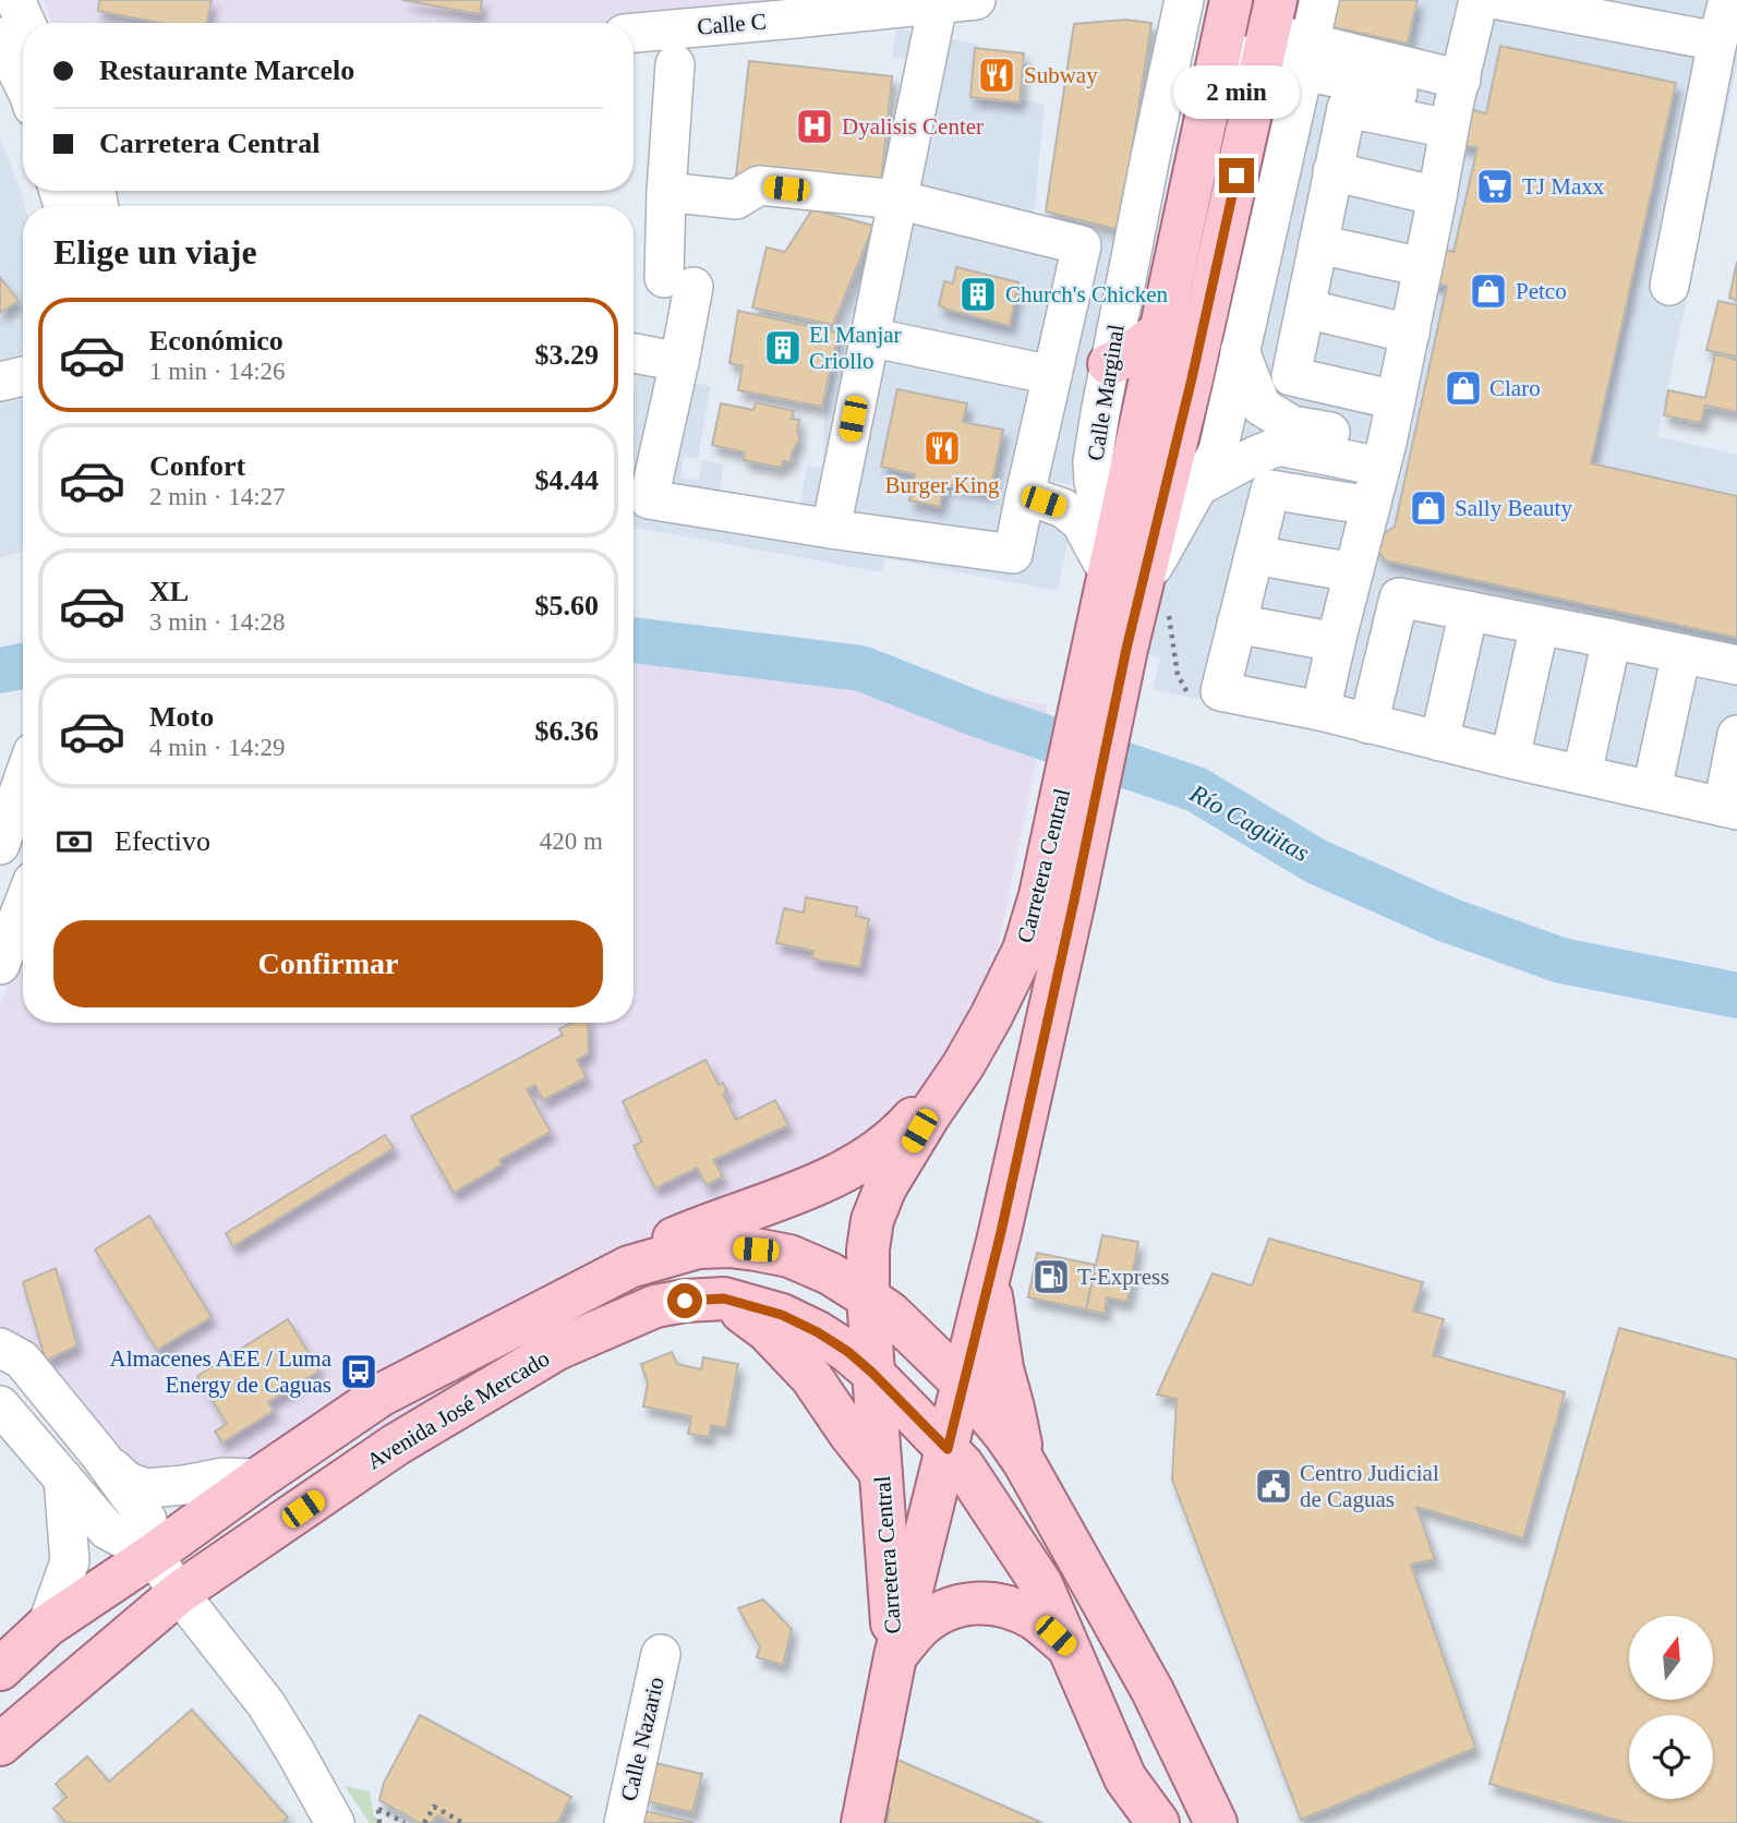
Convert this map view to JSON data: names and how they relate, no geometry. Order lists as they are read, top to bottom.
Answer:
{
  "streets": {
    "main road": ["Carretera Central", "Avenida José Mercado"],
    "street": ["Calle C", "Calle Marginal", "Calle Nazario"]
  },
  "crossings": [
    ["Calle Marginal", "Carretera Central"],
    ["Carretera Central", "Avenida José Mercado"]
  ],
  "water": ["Río Cagüitas"],
  "places": {
    "restaurant": ["Subway", "Burger King"],
    "hospital": ["Dyalisis Center"],
    "supermarket": ["TJ Maxx"],
    "shop": ["Petco", "Claro", "Sally Beauty"],
    "building": ["Church's Chicken", "El Manjar Criollo"],
    "fuel station": ["T-Express"],
    "bus stop": ["Almacenes AEE / Luma Energy de Caguas"],
    "public building": ["Centro Judicial de Caguas"]
  },
  "north": "top",
  "page": {
    "banner": ["Restaurante Marcelo", "Carretera Central"],
    "bubble": "2 min",
    "heading": "Elige un viaje",
    "list": [
      {
        "name": "Económico",
        "note": "1 min · 14:26",
        "value": "$3.29"
      },
      {
        "name": "Confort",
        "note": "2 min · 14:27",
        "value": "$4.44"
      },
      {
        "name": "XL",
        "note": "3 min · 14:28",
        "value": "$5.60"
      },
      {
        "name": "Moto",
        "note": "4 min · 14:29",
        "value": "$6.36"
      }
    ],
    "pay": ["Efectivo", "420 m"],
    "buttons": "Confirmar"
  }
}
